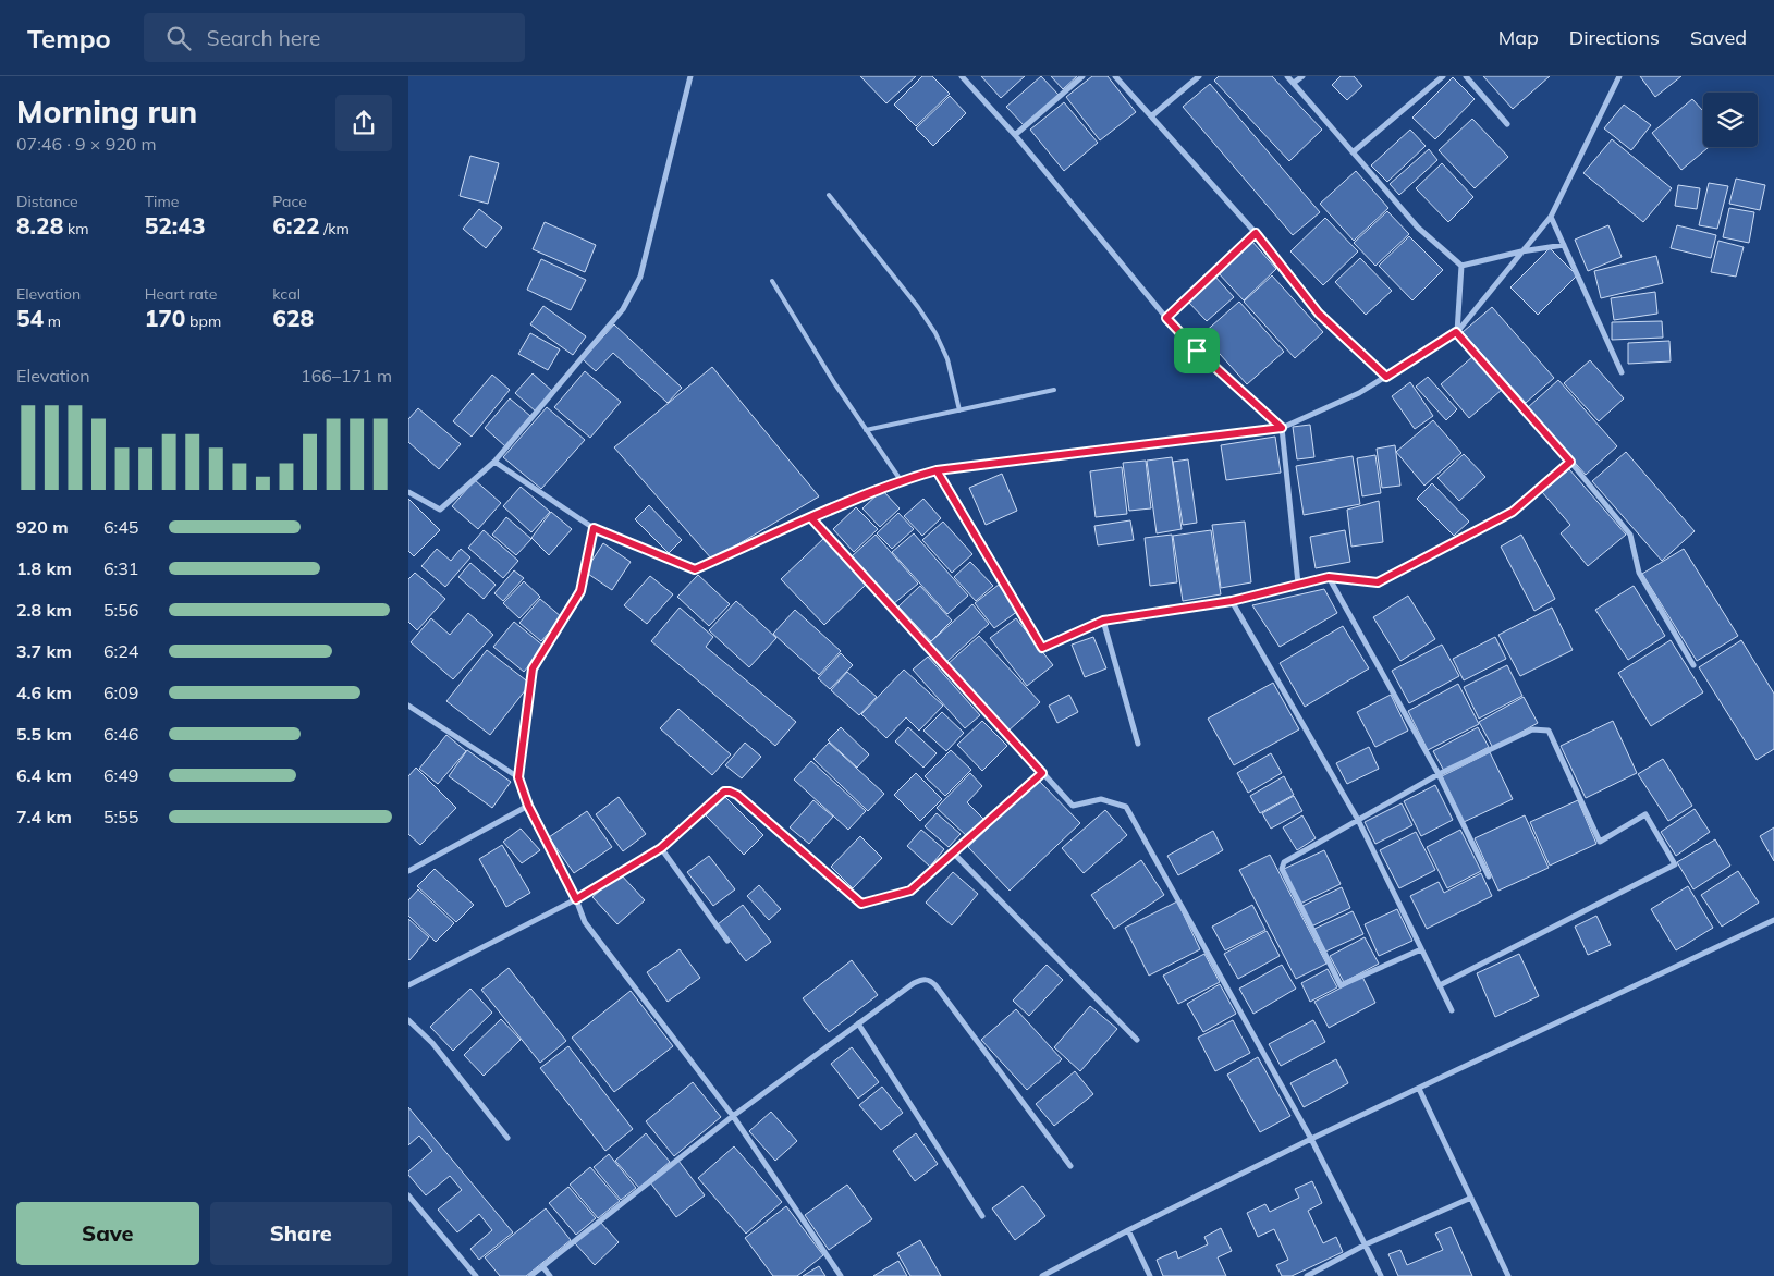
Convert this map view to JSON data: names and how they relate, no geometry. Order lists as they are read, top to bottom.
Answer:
{
  "page": {
    "header": "Tempo",
    "search": "Search here",
    "nav": ["Map", "Directions", "Saved"],
    "heading": ["Morning run", "07:46 · 9 × 920 m"],
    "stats": [
      ["Distance", "8.28 km"],
      ["Time", "52:43"],
      ["Pace", "6:22 /km"],
      ["Elevation", "54 m"],
      ["Heart rate", "170 bpm"],
      ["kcal", "628"]
    ],
    "chart": ["Elevation", "166–171 m"],
    "list": [
      {
        "name": "920 m",
        "note": "6:45"
      },
      {
        "name": "1.8 km",
        "note": "6:31"
      },
      {
        "name": "2.8 km",
        "note": "5:56"
      },
      {
        "name": "3.7 km",
        "note": "6:24"
      },
      {
        "name": "4.6 km",
        "note": "6:09"
      },
      {
        "name": "5.5 km",
        "note": "6:46"
      },
      {
        "name": "6.4 km",
        "note": "6:49"
      },
      {
        "name": "7.4 km",
        "note": "5:55"
      }
    ],
    "buttons": ["Save", "Share"]
  }
}
